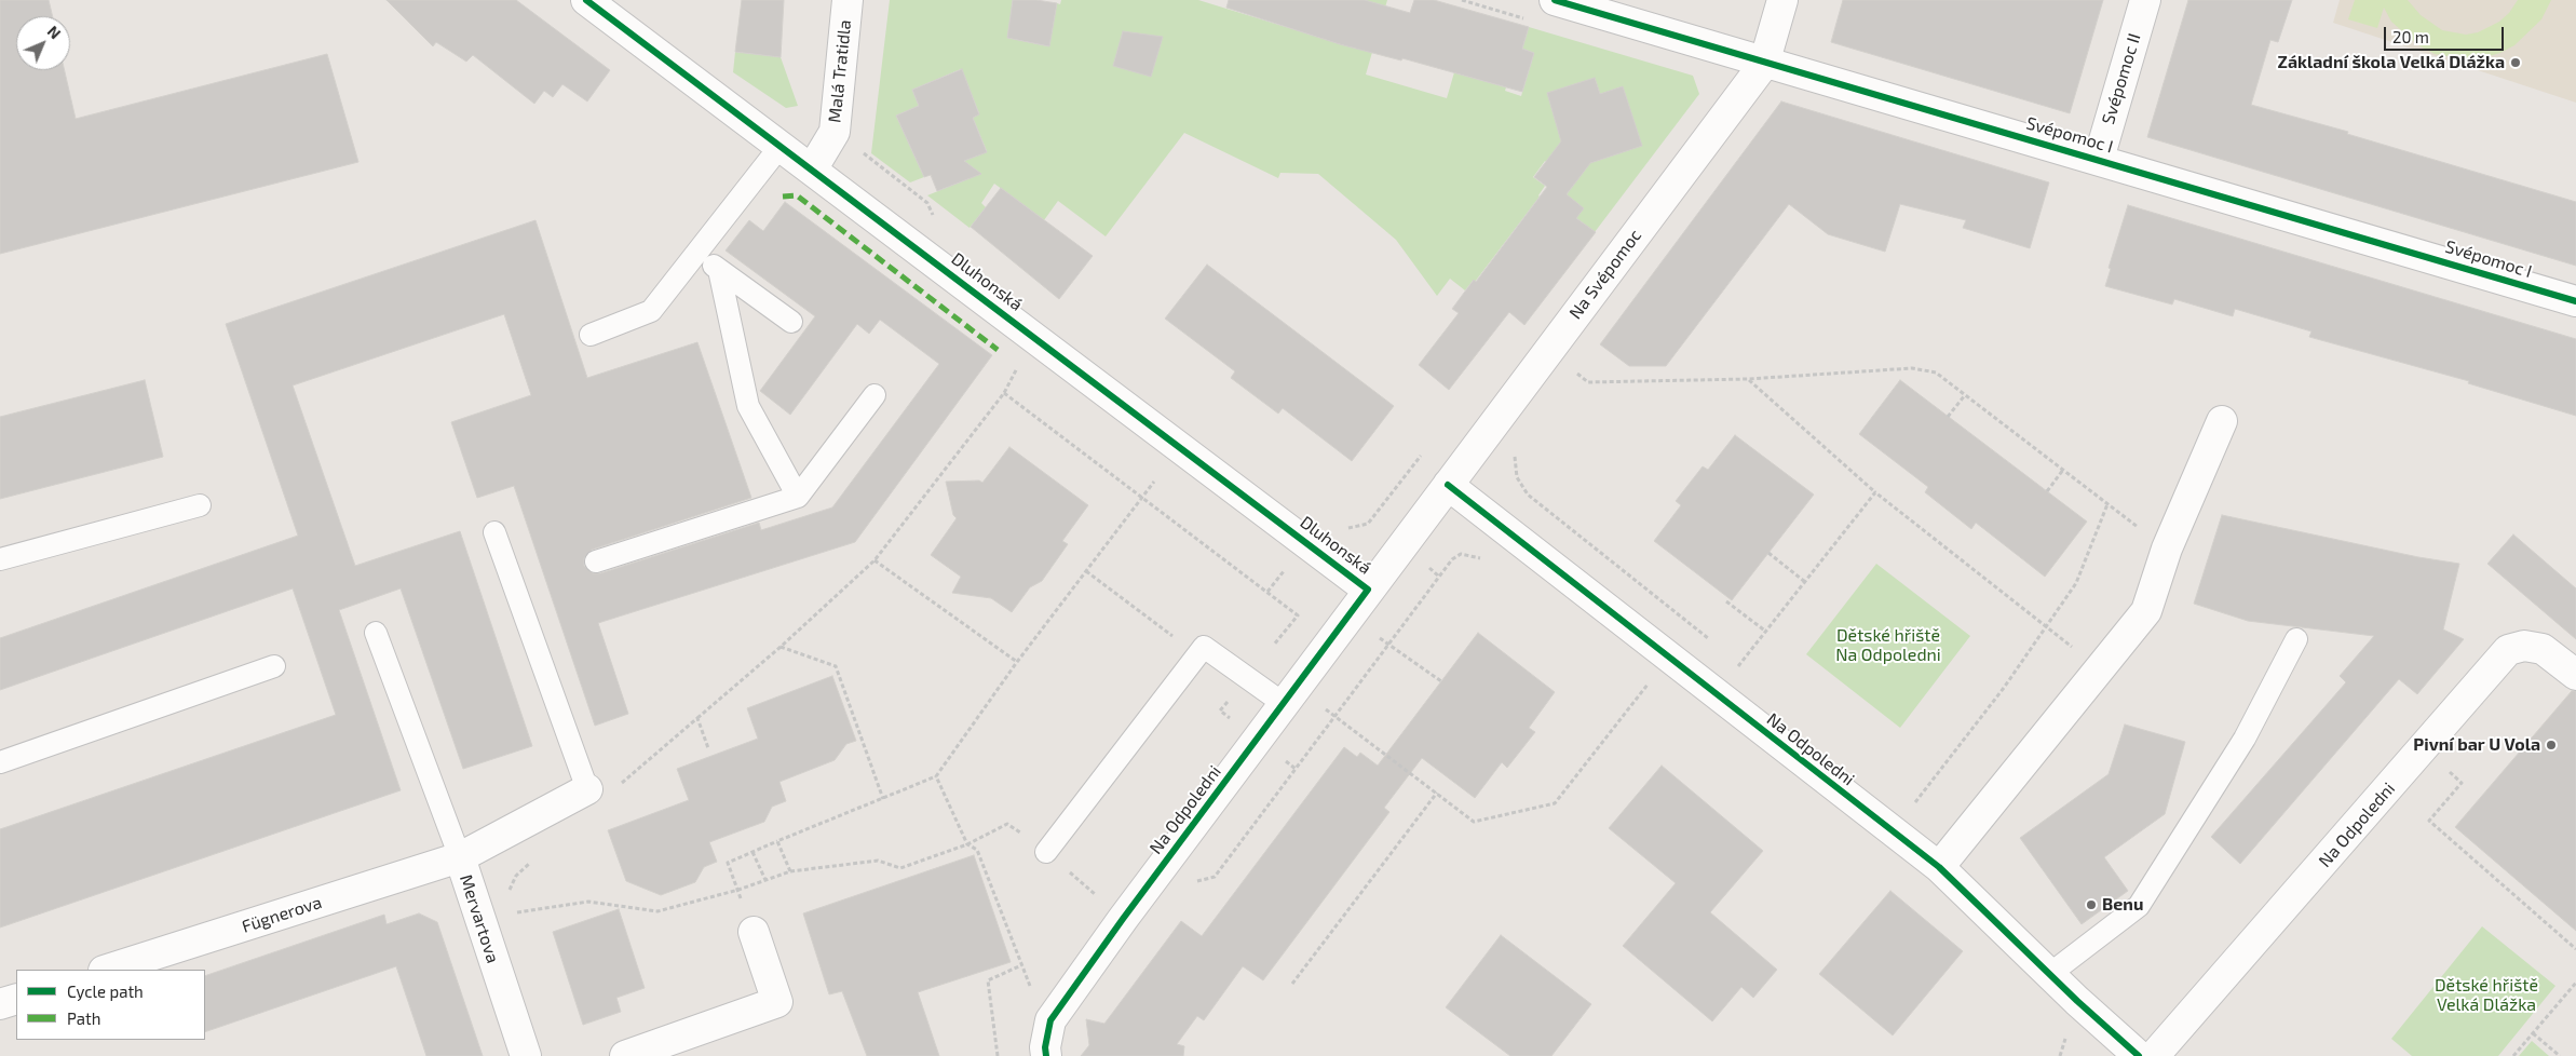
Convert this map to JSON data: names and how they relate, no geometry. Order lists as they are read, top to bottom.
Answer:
{
  "streets": {
    "street": [
      "Malá Tratidla",
      "Svépomoc II",
      "Svépomoc I",
      "Na Svépomoc",
      "Dluhonská",
      "Na Odpoledni",
      "Fügnerova",
      "Mervartova"
    ]
  },
  "crossings": [
    ["Malá Tratidla", "Dluhonská"],
    ["Svépomoc II", "Svépomoc I"],
    ["Svépomoc I", "Na Svépomoc"],
    ["Na Svépomoc", "Na Odpoledni"],
    ["Dluhonská", "Na Odpoledni"],
    ["Fügnerova", "Mervartova"]
  ],
  "parks": ["Dětské hřiště Na Odpoledni", "Dětské hřiště Velká Dlážka"],
  "places": ["Základní škola Velká Dlážka", "Pivní bar U Vola", "Benu"],
  "legend": ["Cycle path", "Path"],
  "scale_bar": "20 m",
  "north": "top right"
}
